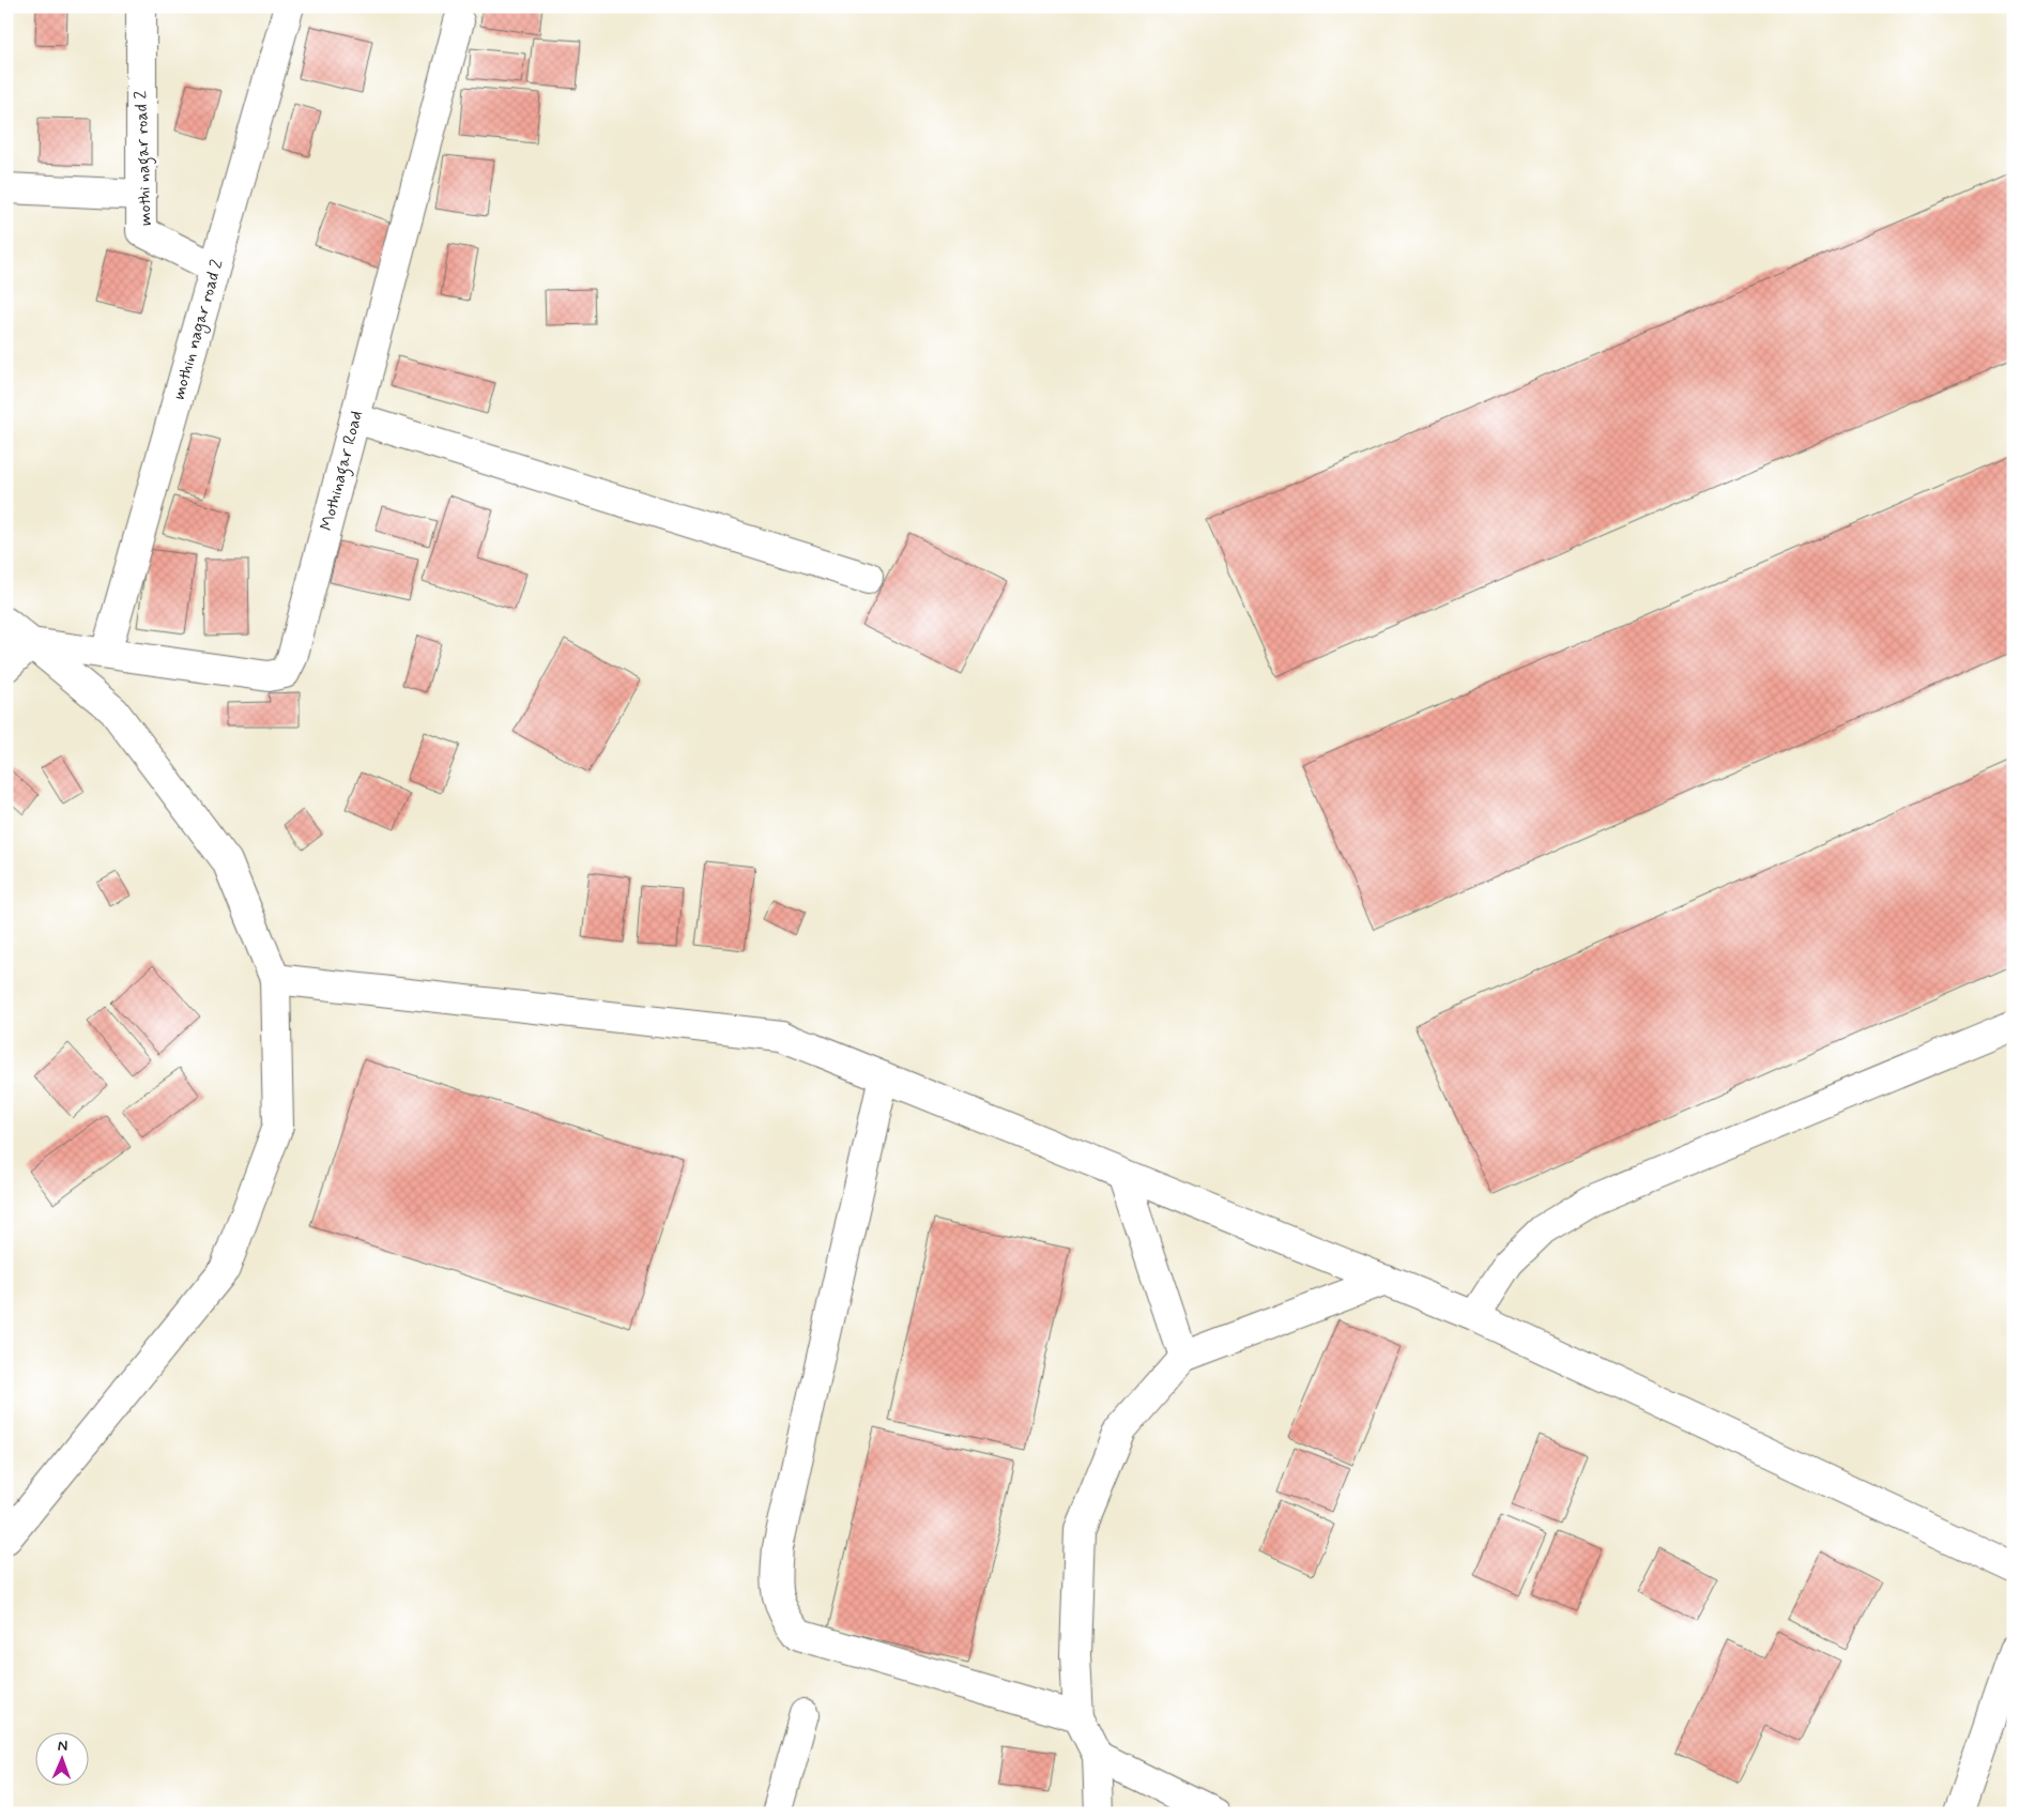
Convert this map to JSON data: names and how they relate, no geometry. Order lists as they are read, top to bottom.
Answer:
{
  "streets": {
    "street": ["mothi nagar road 2", "mothin nagar road 2", "Mothinagar Road"]
  },
  "crossings": [
    ["mothi nagar road 2", "mothin nagar road 2"],
    ["mothin nagar road 2", "Mothinagar Road"]
  ],
  "north": "top"
}
